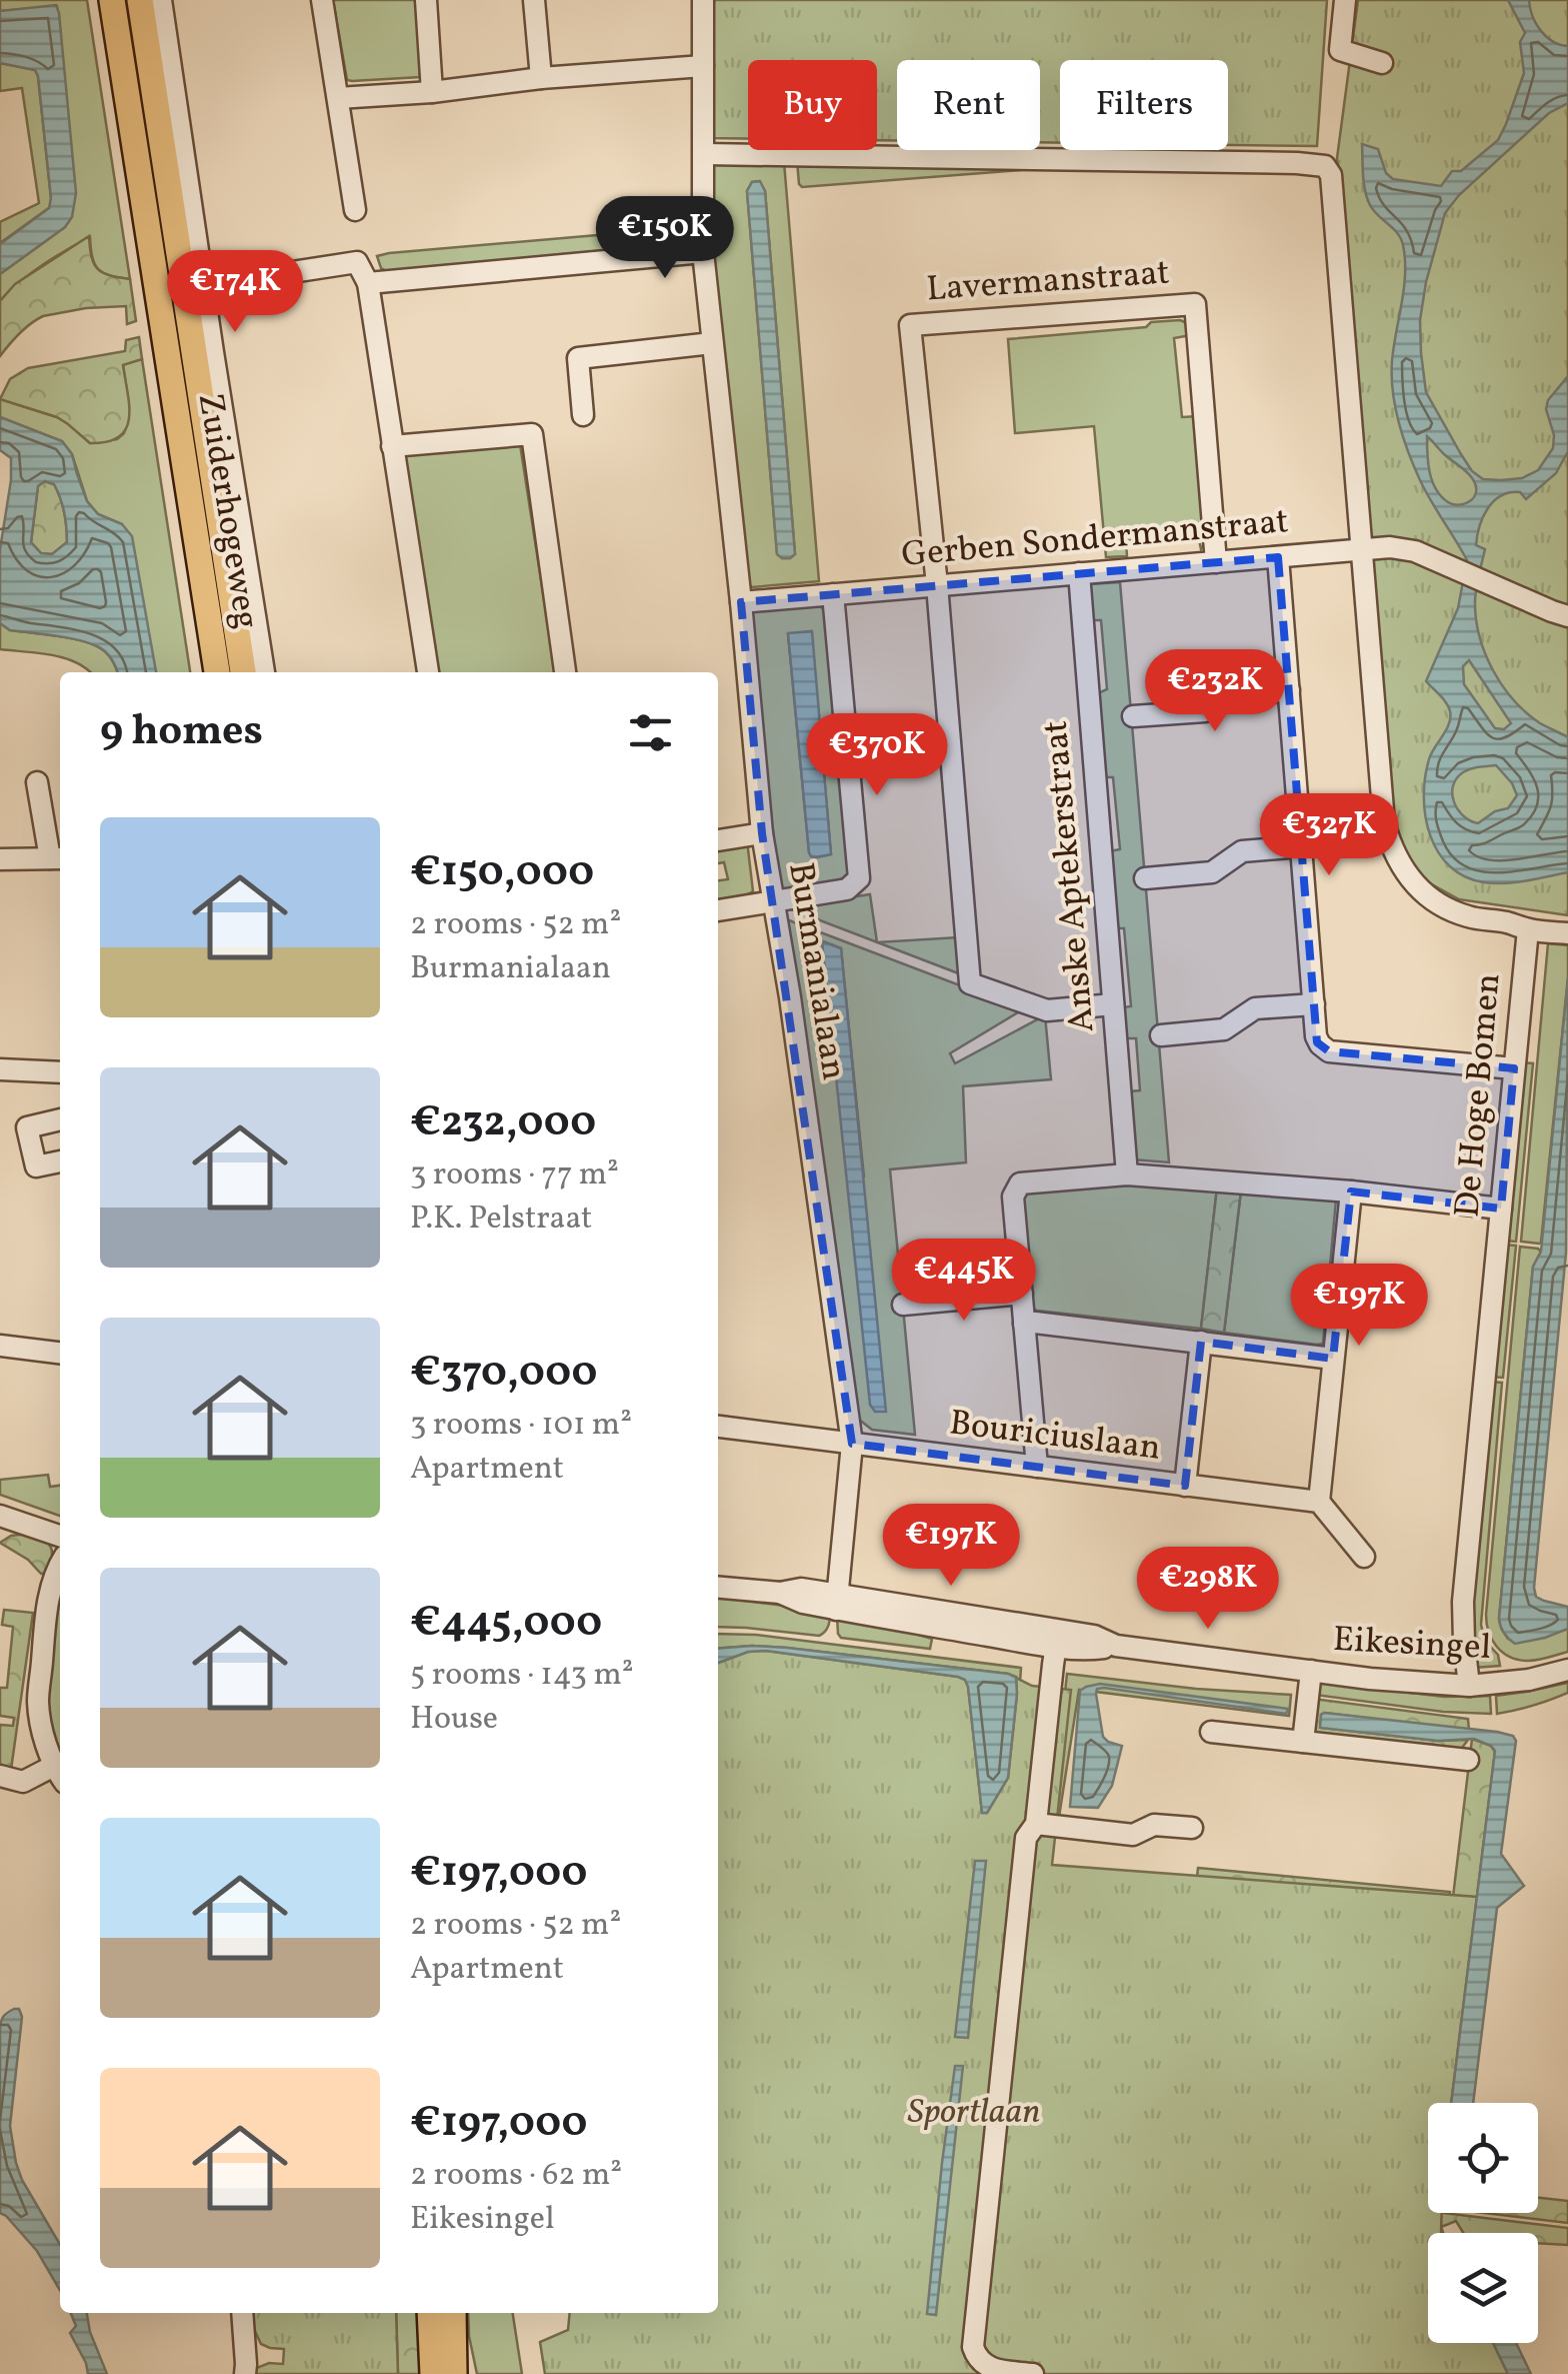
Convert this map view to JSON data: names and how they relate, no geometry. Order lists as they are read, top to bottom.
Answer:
{
  "streets": {
    "main road": ["Zuiderhogeweg"],
    "street": [
      "Lavermanstraat",
      "Gerben Sondermanstraat",
      "Anske Aptekerstraat",
      "Burmanialaan",
      "De Hoge Bomen",
      "Bouriciuslaan",
      "Eikesingel"
    ]
  },
  "crossings": [
    ["Lavermanstraat", "Gerben Sondermanstraat"],
    ["Gerben Sondermanstraat", "Anske Aptekerstraat"],
    ["Gerben Sondermanstraat", "Burmanialaan"],
    ["Burmanialaan", "Bouriciuslaan"],
    ["Burmanialaan", "Eikesingel"],
    ["De Hoge Bomen", "Eikesingel"]
  ],
  "parks": ["Sportlaan"],
  "page": {
    "chip": ["Buy", "Rent", "Filters"],
    "price": [
      "€150K",
      "€174K",
      "€232K",
      "€370K",
      "€327K",
      "€445K",
      "€197K",
      "€197K",
      "€298K"
    ],
    "heading": "9 homes",
    "list": [
      {
        "name": "€150,000",
        "note": "2 rooms · 52 m² · Burmanialaan"
      },
      {
        "name": "€232,000",
        "note": "3 rooms · 77 m² · P.K. Pelstraat"
      },
      {
        "name": "€370,000",
        "note": "3 rooms · 101 m² · Apartment"
      },
      {
        "name": "€445,000",
        "note": "5 rooms · 143 m² · House"
      },
      {
        "name": "€197,000",
        "note": "2 rooms · 52 m² · Apartment"
      },
      {
        "name": "€197,000",
        "note": "2 rooms · 62 m² · Eikesingel"
      }
    ]
  }
}
